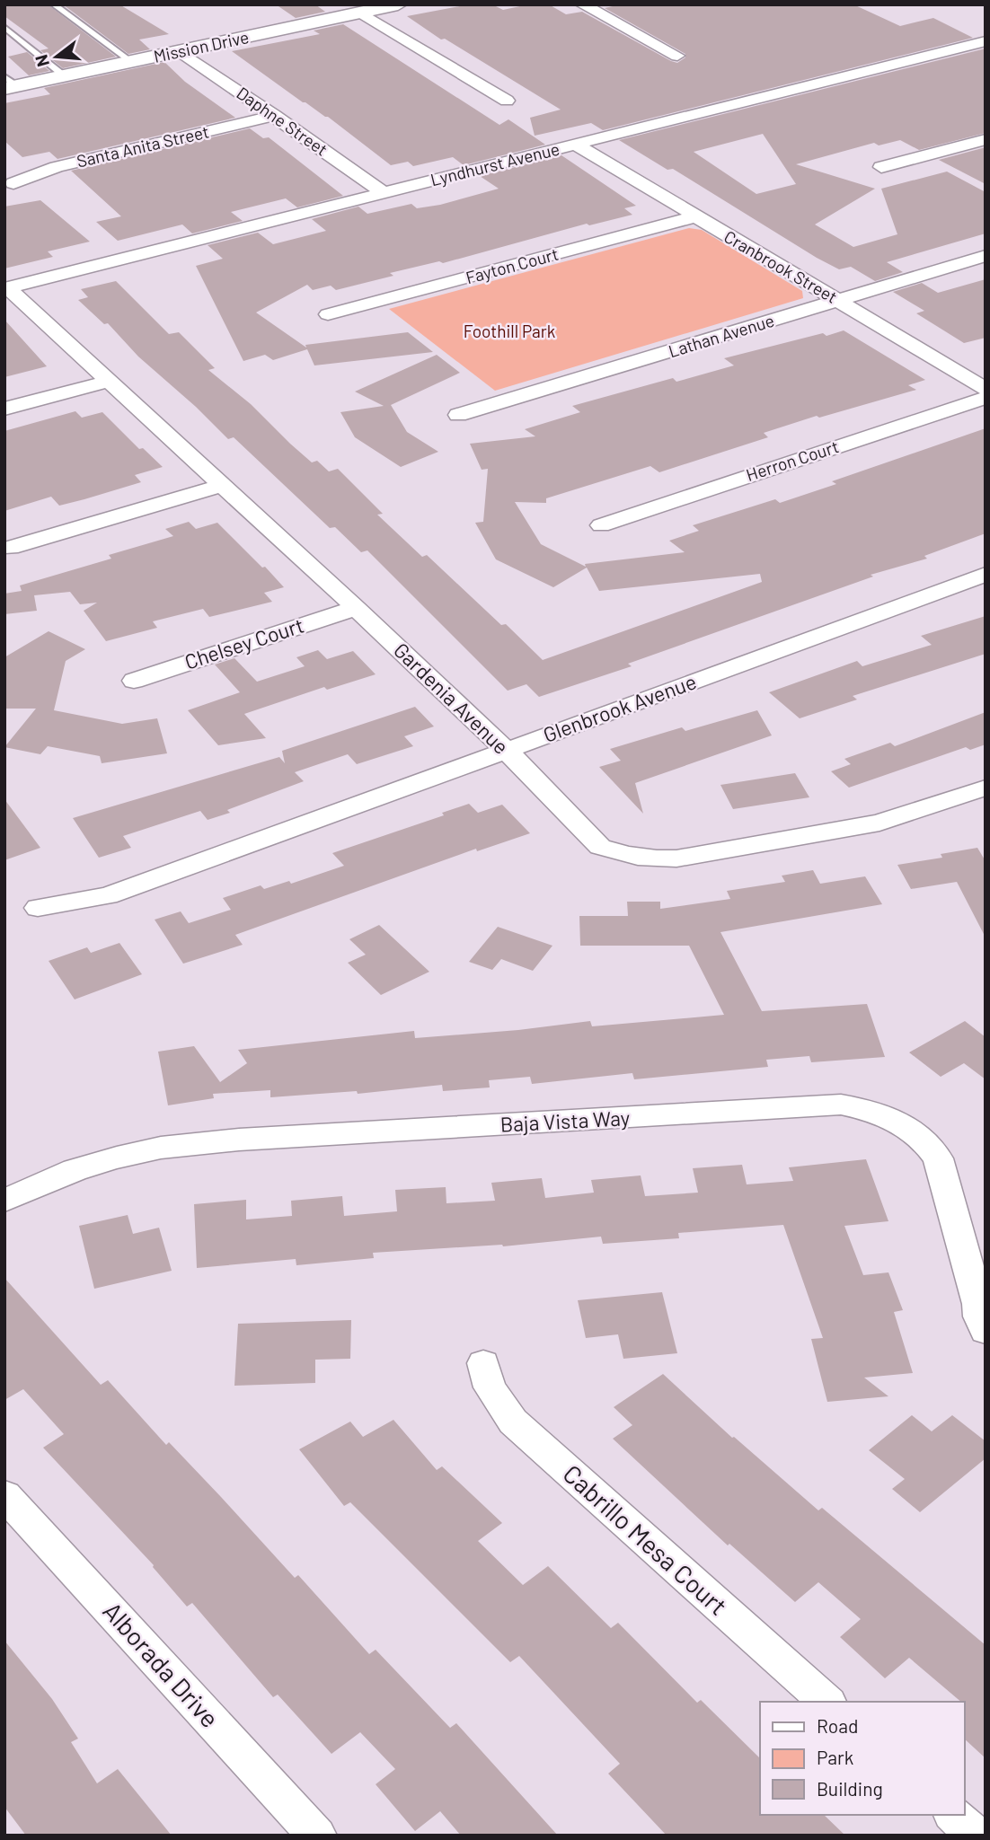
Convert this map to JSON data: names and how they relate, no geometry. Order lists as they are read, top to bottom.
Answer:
{
  "streets": {
    "street": [
      "Mission Drive",
      "Daphne Street",
      "Santa Anita Street",
      "Lyndhurst Avenue",
      "Fayton Court",
      "Cranbrook Street",
      "Lathan Avenue",
      "Herron Court",
      "Chelsey Court",
      "Gardenia Avenue",
      "Glenbrook Avenue",
      "Baja Vista Way",
      "Cabrillo Mesa Court",
      "Alborada Drive"
    ]
  },
  "crossings": [
    ["Mission Drive", "Daphne Street"],
    ["Daphne Street", "Santa Anita Street"],
    ["Daphne Street", "Lyndhurst Avenue"],
    ["Lyndhurst Avenue", "Cranbrook Street"],
    ["Lyndhurst Avenue", "Gardenia Avenue"],
    ["Fayton Court", "Cranbrook Street"],
    ["Cranbrook Street", "Lathan Avenue"],
    ["Chelsey Court", "Gardenia Avenue"],
    ["Gardenia Avenue", "Glenbrook Avenue"]
  ],
  "parks": ["Foothill Park"],
  "legend": ["Road", "Park", "Building"],
  "north": "left"
}
